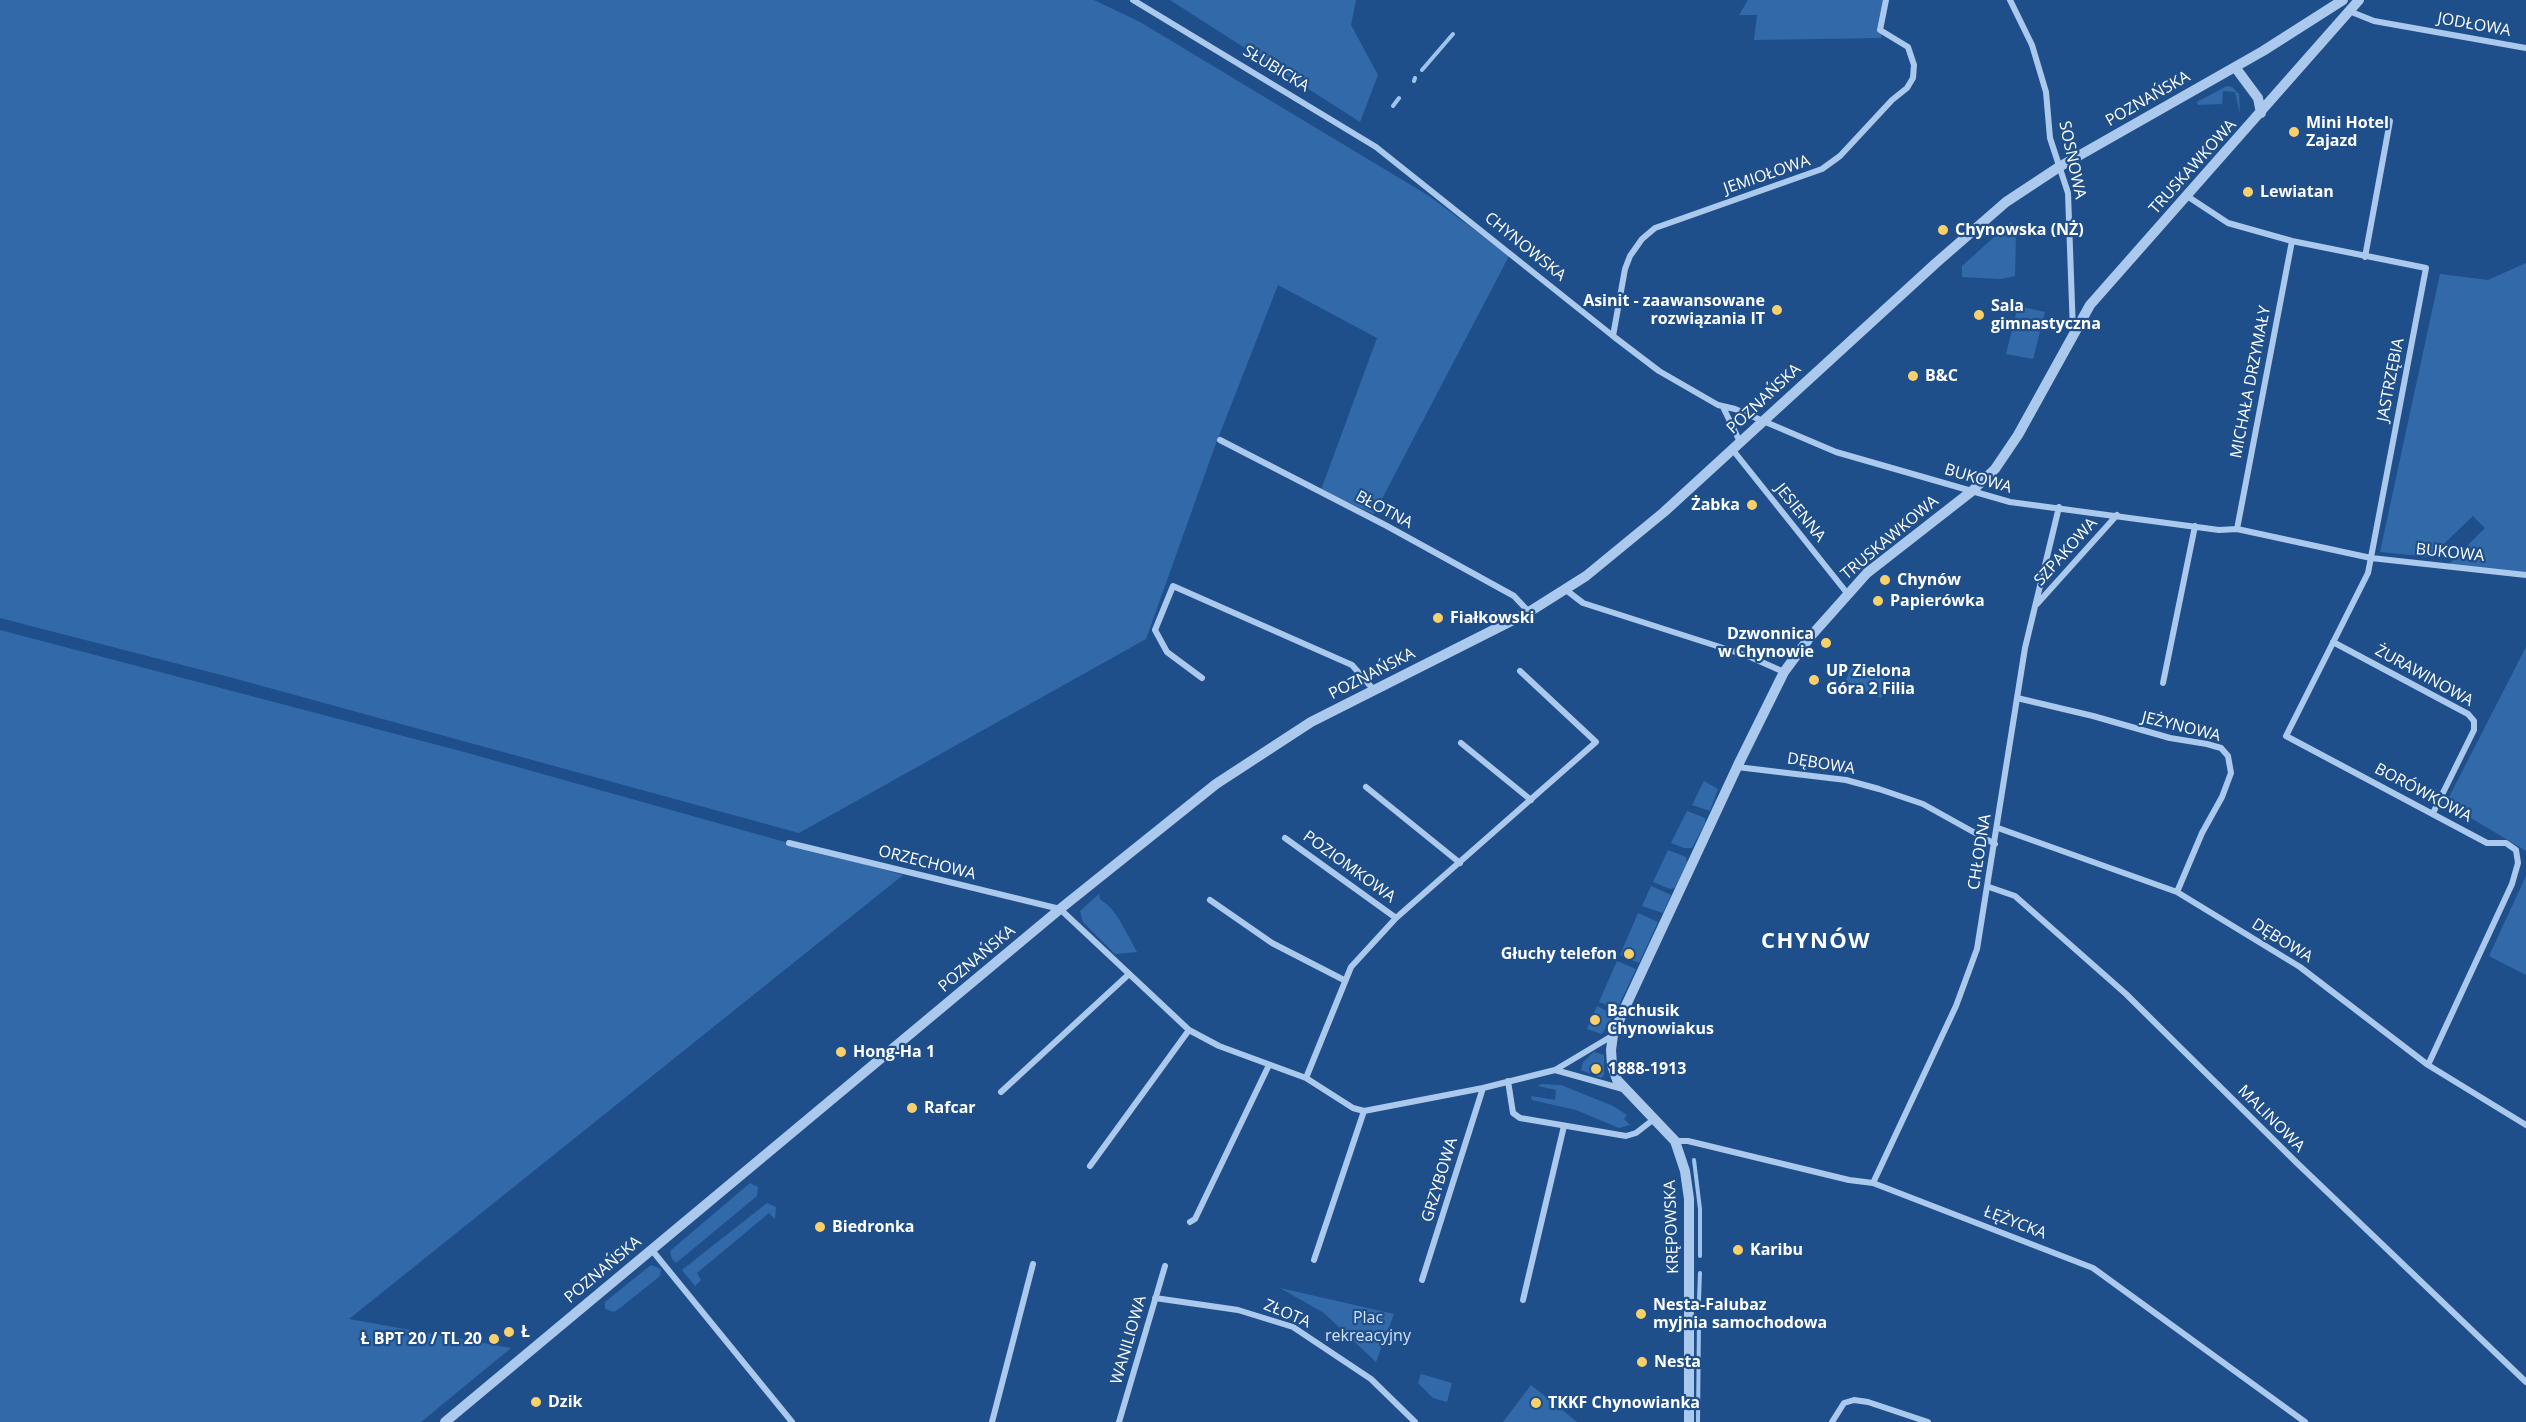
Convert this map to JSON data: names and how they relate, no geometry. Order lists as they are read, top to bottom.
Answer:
{
  "streets": {
    "street": [
      "JODŁOWA",
      "SŁUBICKA",
      "POZNAŃSKA",
      "SOSNOWA",
      "TRUSKAWKOWA",
      "JEMIOŁOWA",
      "CHYNOWSKA",
      "JASTRZĘBIA",
      "MICHAŁA DRZYMAŁY",
      "BUKOWA",
      "BŁOTNA",
      "JESIENNA",
      "SZPAKOWA",
      "ŻURAWINOWA",
      "JEŻYNOWA",
      "DĘBOWA",
      "BORÓWKOWA",
      "CHŁODNA",
      "ORZECHOWA",
      "POZIOMKOWA",
      "MALINOWA",
      "GRZYBOWA",
      "ŁĘŻYCKA",
      "KRĘPOWSKA",
      "ZŁOTA",
      "WANILIOWA"
    ]
  },
  "crossings": [
    ["JODŁOWA", "TRUSKAWKOWA"],
    ["SŁUBICKA", "CHYNOWSKA"],
    ["POZNAŃSKA", "SOSNOWA"],
    ["POZNAŃSKA", "CHYNOWSKA"],
    ["POZNAŃSKA", "BUKOWA"],
    ["POZNAŃSKA", "BŁOTNA"],
    ["POZNAŃSKA", "JESIENNA"],
    ["POZNAŃSKA", "ORZECHOWA"],
    ["SOSNOWA", "TRUSKAWKOWA"],
    ["TRUSKAWKOWA", "JASTRZĘBIA"],
    ["TRUSKAWKOWA", "BUKOWA"],
    ["TRUSKAWKOWA", "JESIENNA"],
    ["TRUSKAWKOWA", "DĘBOWA"],
    ["TRUSKAWKOWA", "ŁĘŻYCKA"],
    ["TRUSKAWKOWA", "KRĘPOWSKA"],
    ["JEMIOŁOWA", "CHYNOWSKA"],
    ["CHYNOWSKA", "BUKOWA"],
    ["JASTRZĘBIA", "MICHAŁA DRZYMAŁY"],
    ["JASTRZĘBIA", "BUKOWA"],
    ["JASTRZĘBIA", "BORÓWKOWA"],
    ["MICHAŁA DRZYMAŁY", "BUKOWA"],
    ["BUKOWA", "SZPAKOWA"],
    ["BUKOWA", "BORÓWKOWA"],
    ["BUKOWA", "CHŁODNA"],
    ["SZPAKOWA", "CHŁODNA"],
    ["ŻURAWINOWA", "BORÓWKOWA"],
    ["JEŻYNOWA", "DĘBOWA"],
    ["JEŻYNOWA", "CHŁODNA"],
    ["DĘBOWA", "BORÓWKOWA"],
    ["DĘBOWA", "CHŁODNA"],
    ["CHŁODNA", "MALINOWA"],
    ["CHŁODNA", "ŁĘŻYCKA"],
    ["ŁĘŻYCKA", "KRĘPOWSKA"],
    ["ZŁOTA", "WANILIOWA"]
  ],
  "districts": ["CHYNÓW"],
  "parks": ["Plac rekreacyjny"],
  "places": [
    "Mini Hotel Zajazd",
    "Lewiatan",
    "Chynowska (NŻ)",
    "Asinit - zaawansowane rozwiązania IT",
    "Sala gimnastyczna",
    "B&C",
    "Żabka",
    "Chynów",
    "Papierówka",
    "Fiałkowski",
    "Dzwonnica w Chynowie",
    "UP Zielona Góra 2 Filia",
    "Głuchy telefon",
    "Bachusik Chynowiakus",
    "Hong-Ha 1",
    "1888-1913",
    "Rafcar",
    "Biedronka",
    "Karibu",
    "Nesta-Falubaz myjnia samochodowa",
    "Ł",
    "Ł BPT 20 / TL 20",
    "Nesta",
    "Dzik",
    "TKKF Chynowianka"
  ]
}
